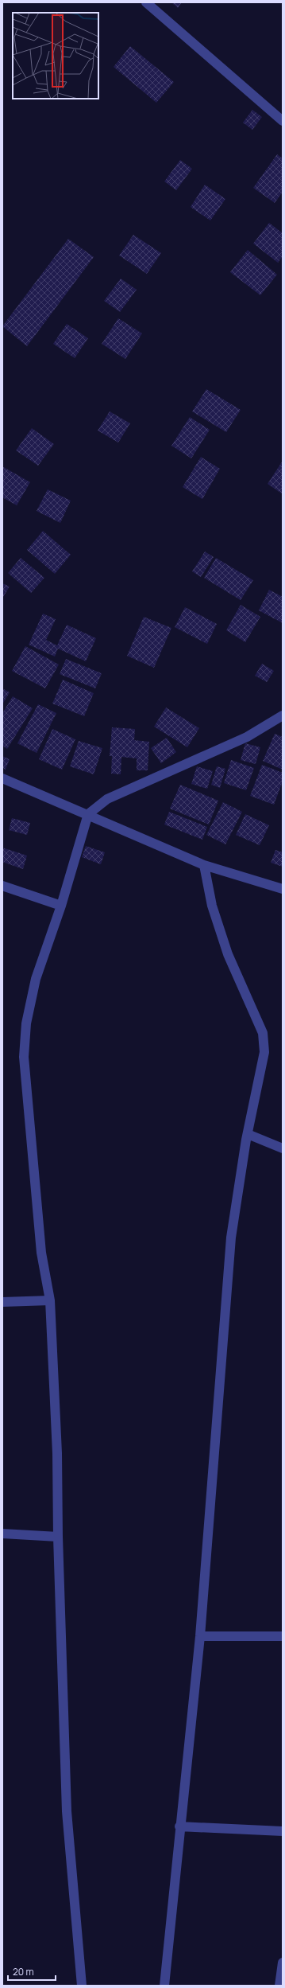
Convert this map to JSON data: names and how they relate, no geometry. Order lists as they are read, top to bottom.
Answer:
{
  "scale_bar": "20 m"
}
